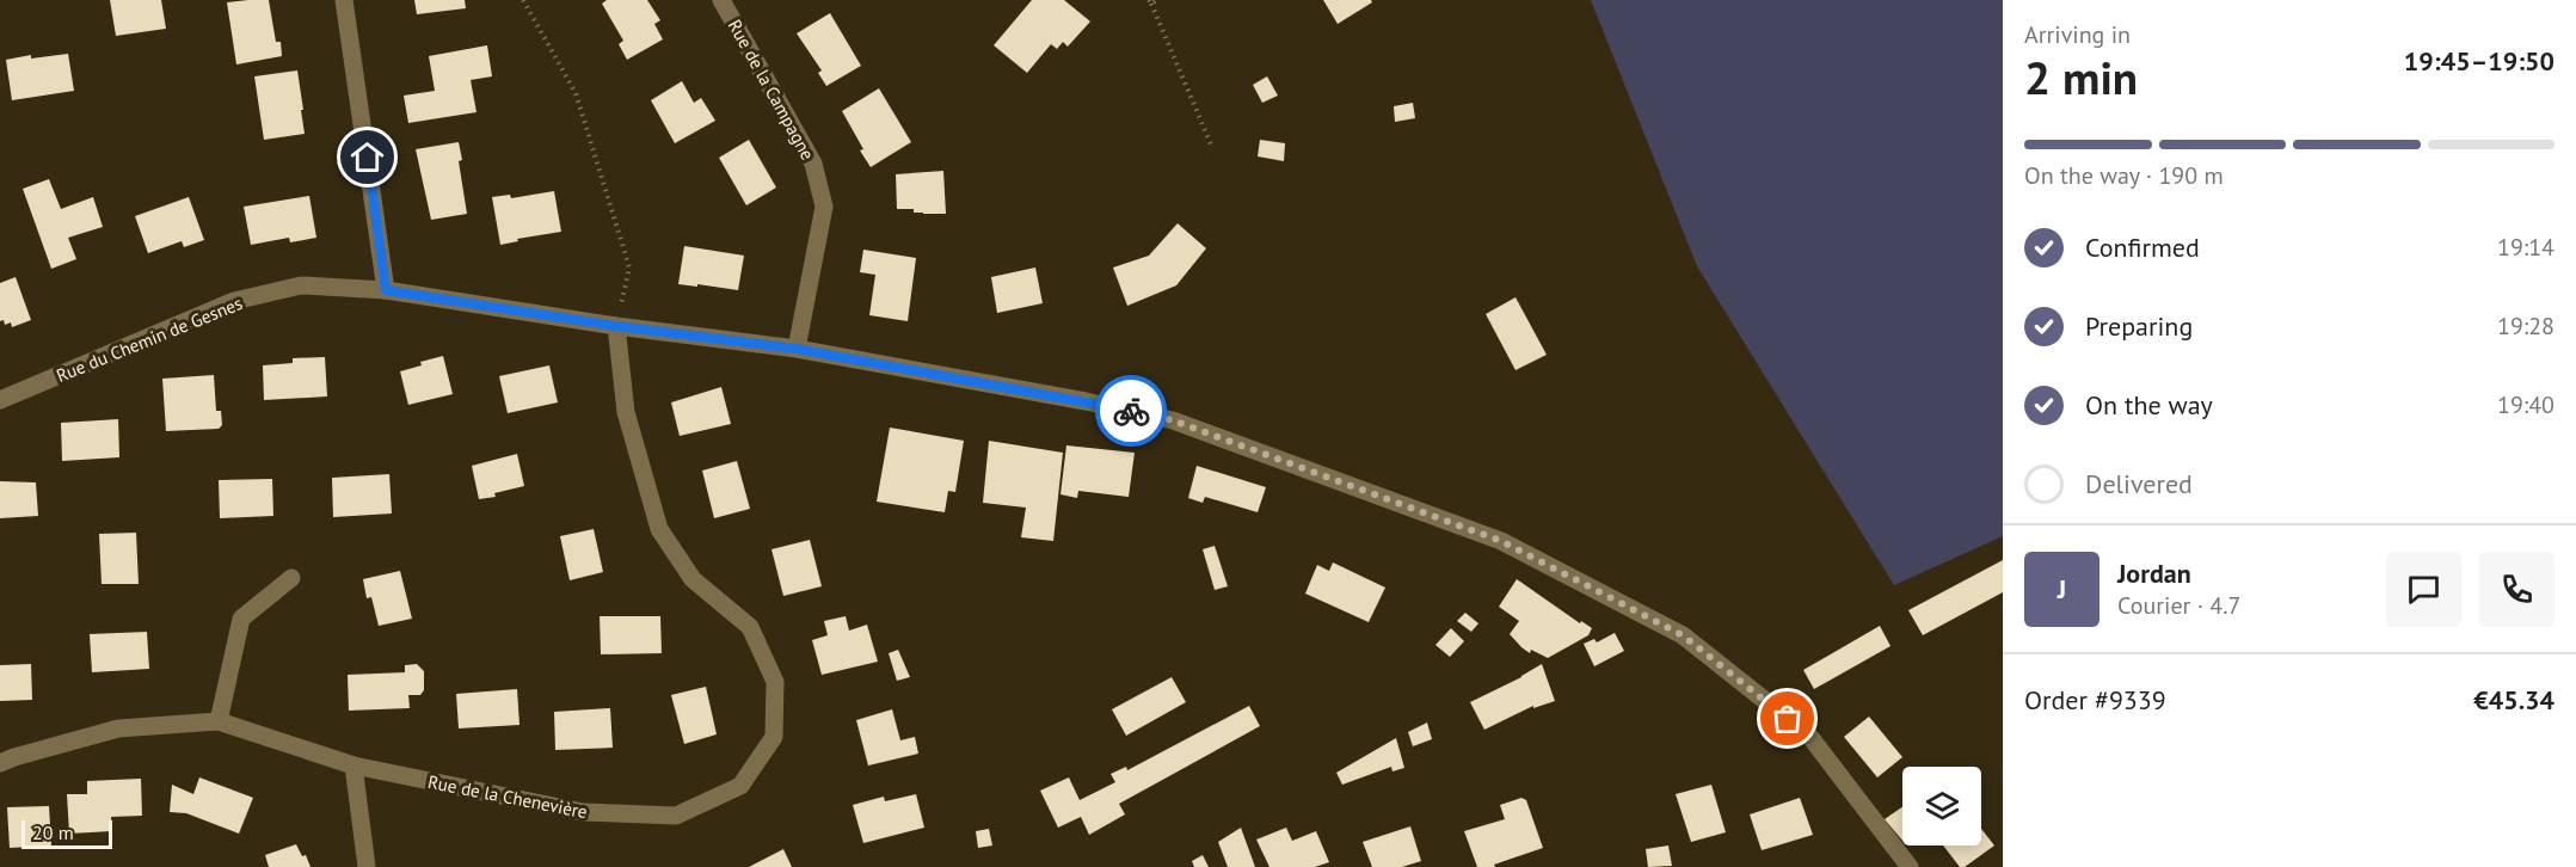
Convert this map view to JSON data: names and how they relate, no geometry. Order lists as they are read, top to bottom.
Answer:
{
  "streets": {
    "street": ["Rue de la Campagne", "Rue du Chemin de Gesnes", "Rue de la Chenevière"]
  },
  "crossings": [
    ["Rue de la Campagne", "Rue du Chemin de Gesnes"],
    ["Rue du Chemin de Gesnes", "Rue de la Chenevière"]
  ],
  "scale_bar": "20 m",
  "page": {
    "heading": ["2 min", "Arriving in", "19:45–19:50"],
    "panel": [
      "Jordan",
      "Courier · 4.7",
      "Order #9339",
      "€45.34"
    ],
    "bar": "On the way · 190 m",
    "list": [
      ["Confirmed", "19:14"],
      ["Preparing", "19:28"],
      ["On the way", "19:40"],
      "Delivered"
    ],
    "round": "J",
    "scale": "20 m"
  }
}
